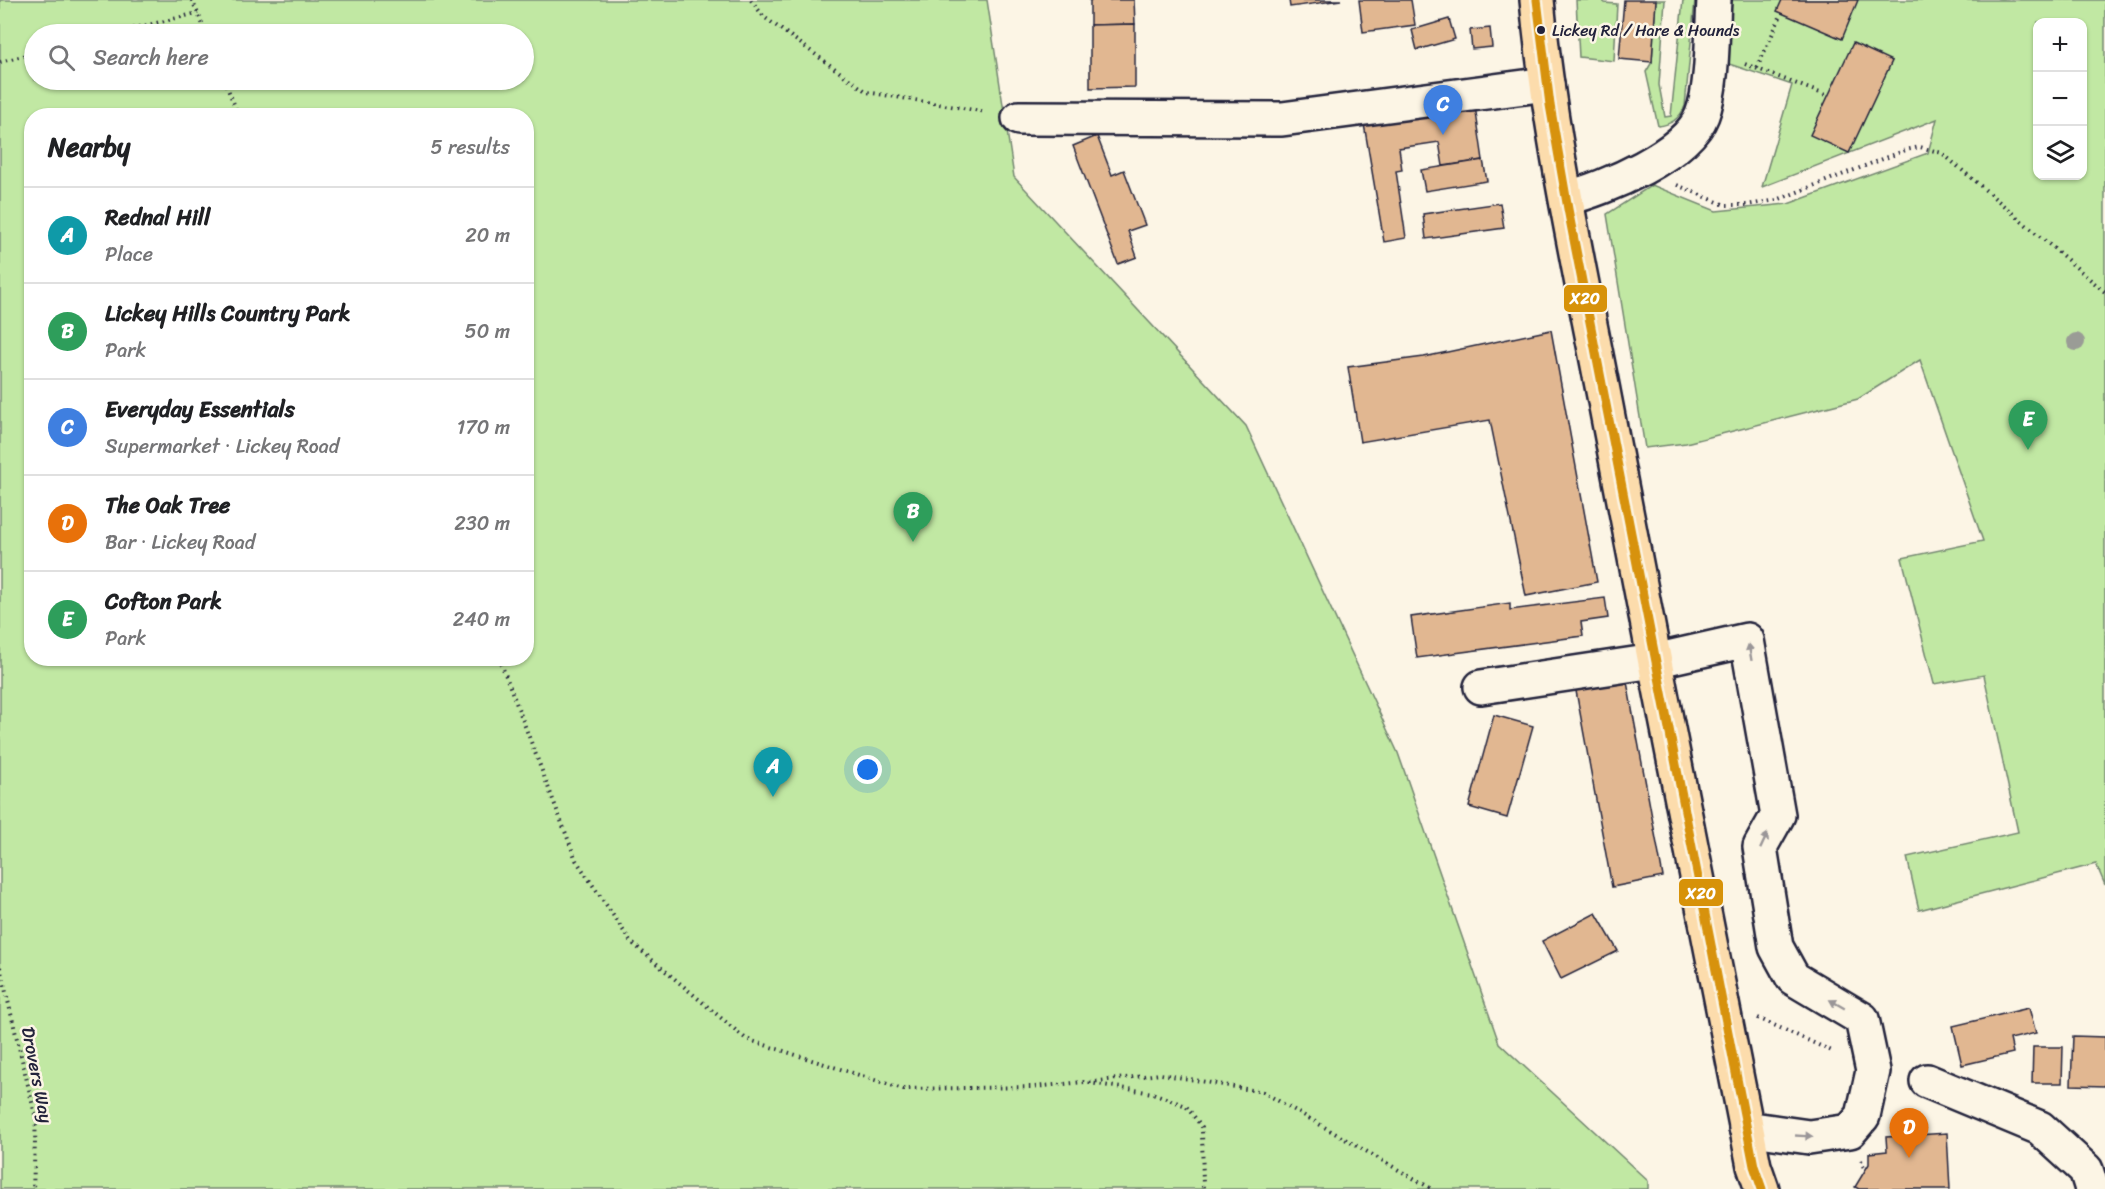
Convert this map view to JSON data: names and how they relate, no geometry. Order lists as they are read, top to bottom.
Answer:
{
  "streets": {
    "path": ["Drovers Way"]
  },
  "places": ["Lickey Rd / Hare & Hounds"],
  "lines": ["transit line X20"],
  "page": {
    "map_buttons": ["+", "−"],
    "search": "Search here",
    "pins": [
      "C",
      "E",
      "B",
      "A",
      "D"
    ],
    "heading": ["Nearby", "5 results"],
    "list": [
      {
        "mark": "A",
        "name": "Rednal Hill",
        "note": "Place",
        "value": "20 m"
      },
      {
        "mark": "B",
        "name": "Lickey Hills Country Park",
        "note": "Park",
        "value": "50 m"
      },
      {
        "mark": "C",
        "name": "Everyday Essentials",
        "note": "Supermarket · Lickey Road",
        "value": "170 m"
      },
      {
        "mark": "D",
        "name": "The Oak Tree",
        "note": "Bar · Lickey Road",
        "value": "230 m"
      },
      {
        "mark": "E",
        "name": "Cofton Park",
        "note": "Park",
        "value": "240 m"
      }
    ]
  }
}
